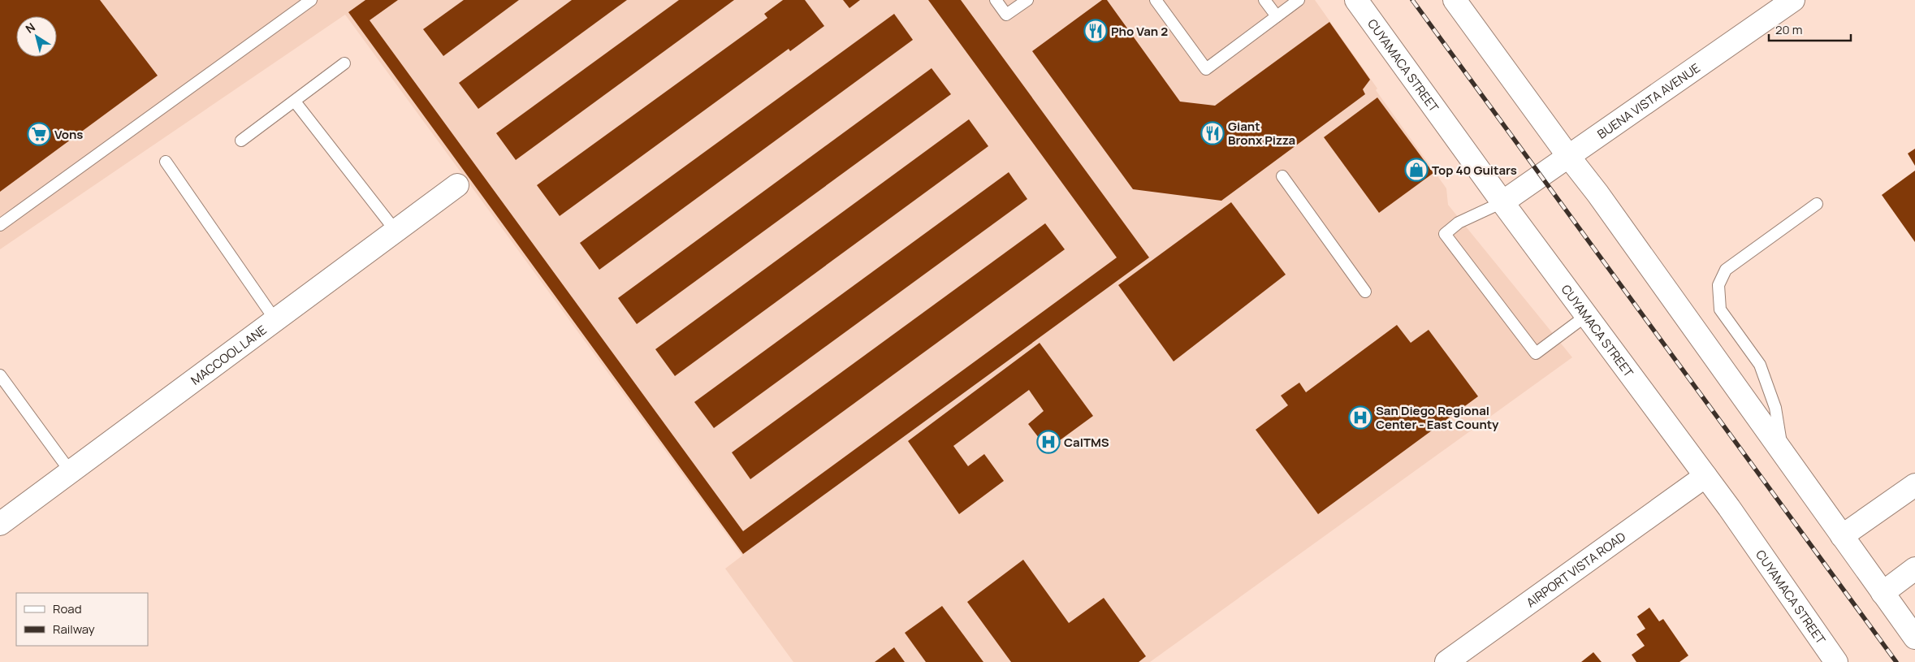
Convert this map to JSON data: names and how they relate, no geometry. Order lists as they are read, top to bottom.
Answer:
{
  "streets": {
    "main road": [
      "CUYAMACA STREET",
      "BUENA VISTA AVENUE",
      "MACCOOL LANE",
      "AIRPORT VISTA ROAD"
    ]
  },
  "crossings": [
    ["CUYAMACA STREET", "BUENA VISTA AVENUE"],
    ["CUYAMACA STREET", "AIRPORT VISTA ROAD"]
  ],
  "places": {
    "restaurant": ["Pho Van 2", "Giant Bronx Pizza"],
    "supermarket": ["Vons"],
    "shop": ["Top 40 Guitars"],
    "hospital": ["San Diego Regional Center - East County", "CalTMS"]
  },
  "legend": ["Road", "Railway"],
  "scale_bar": "20 m",
  "north": "top left"
}
